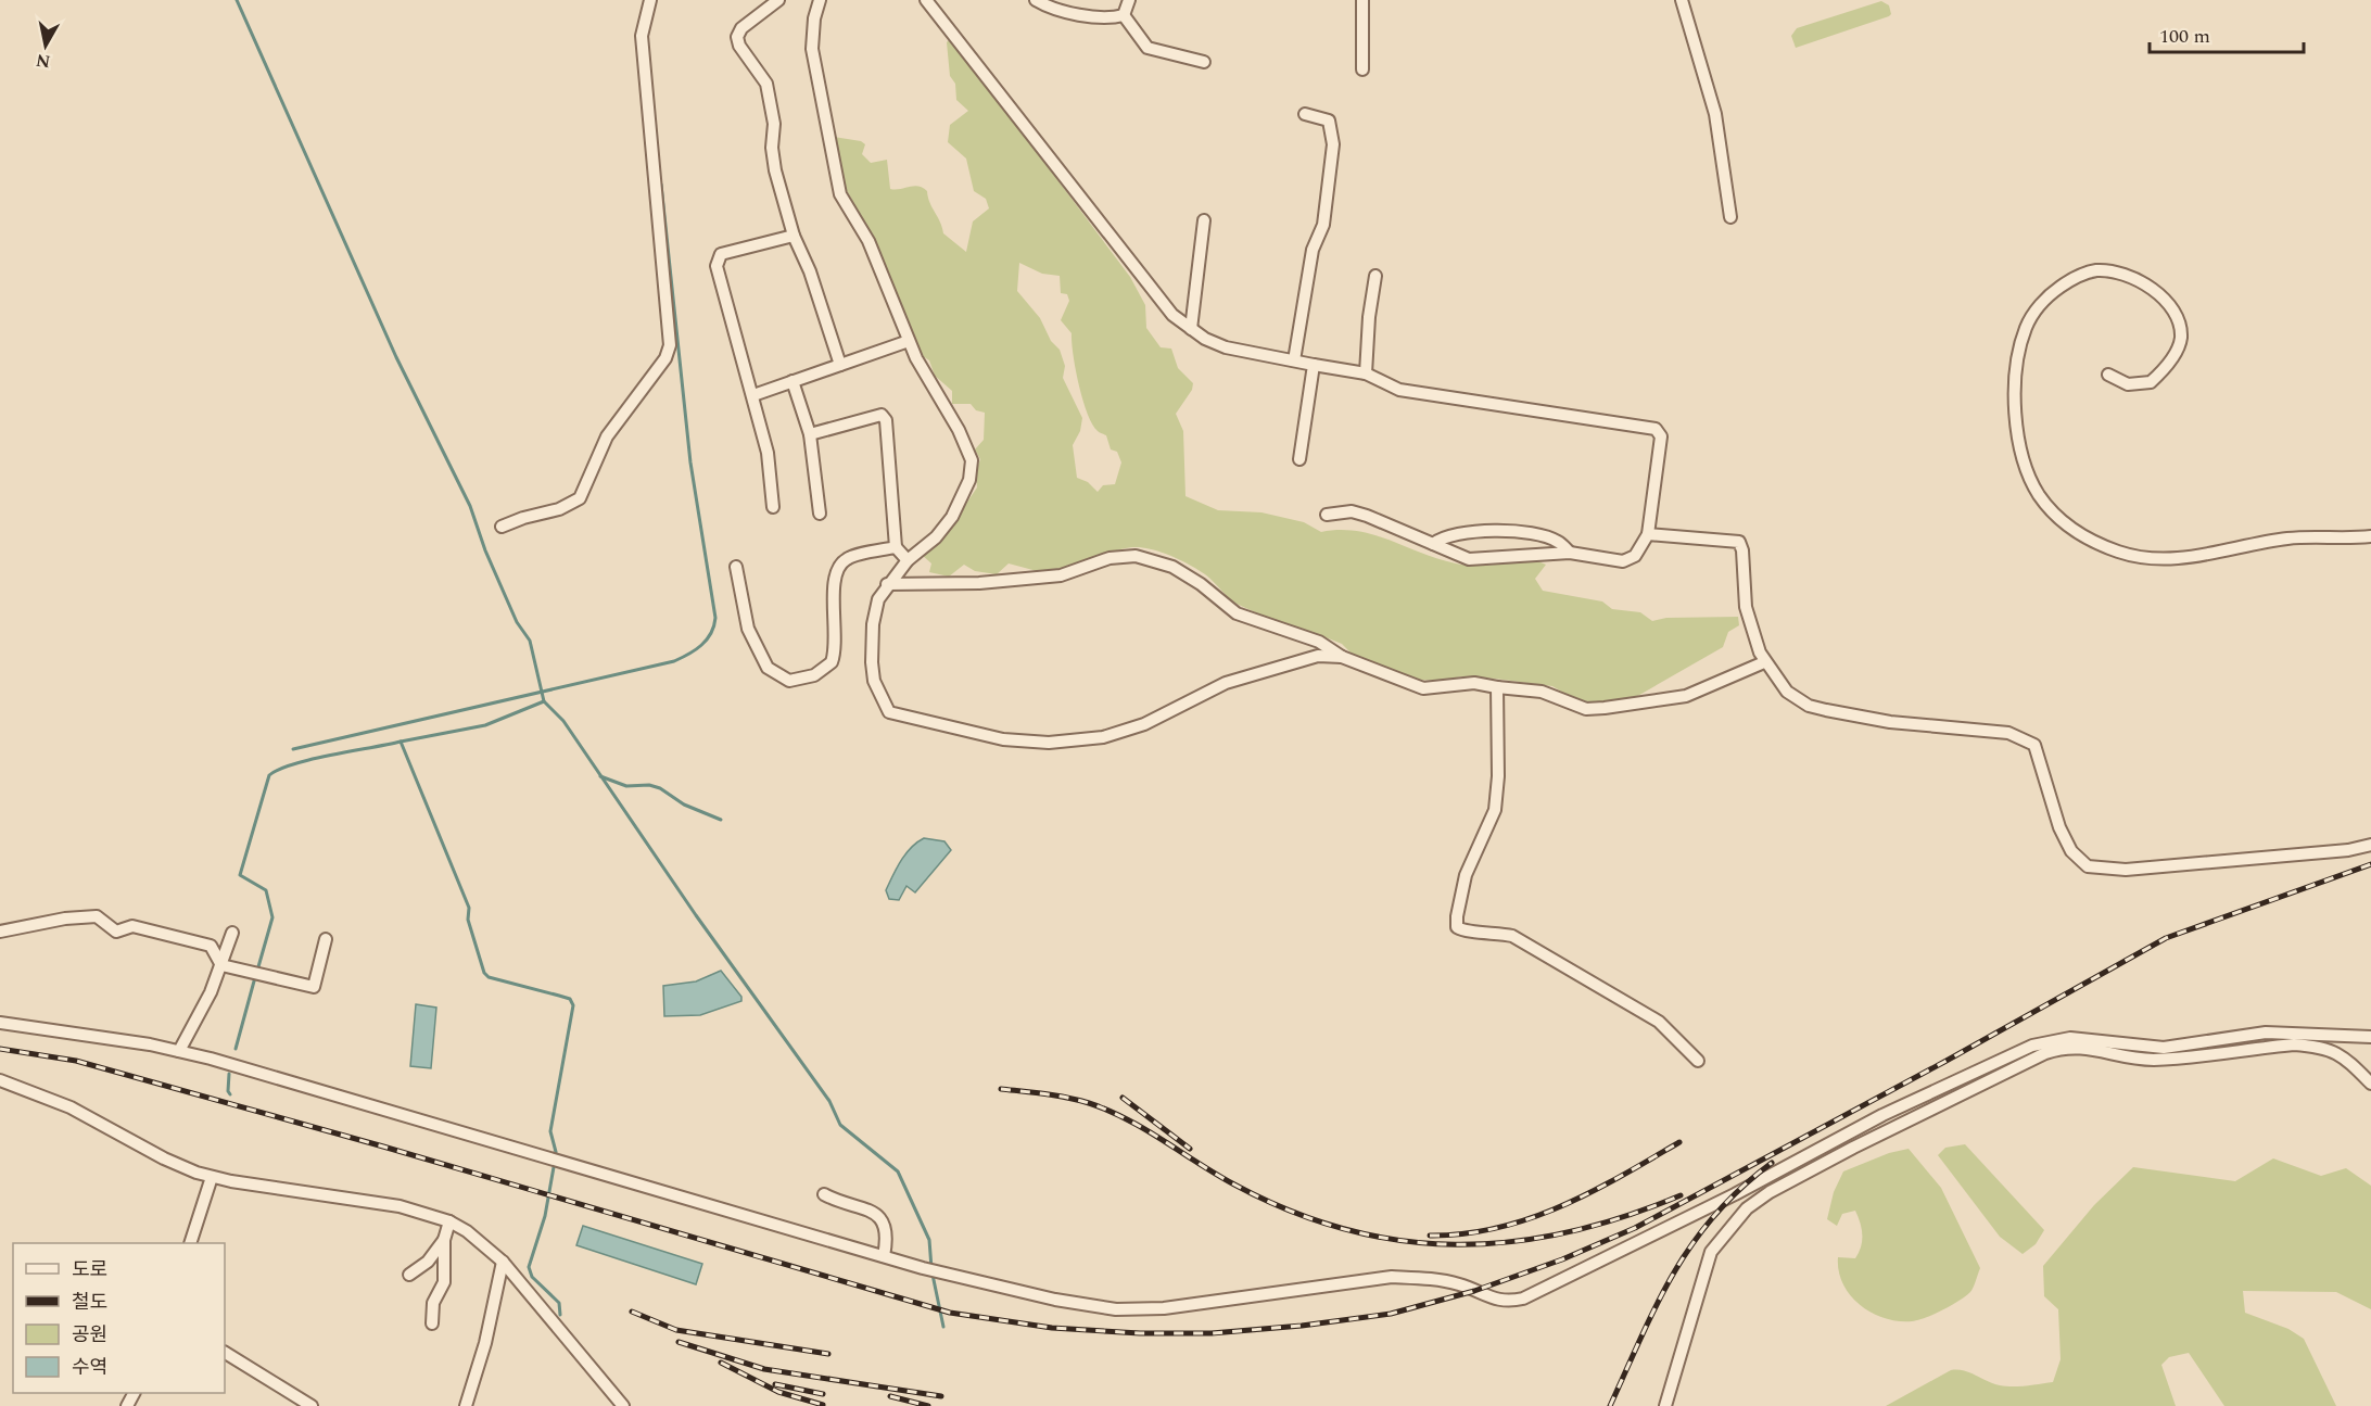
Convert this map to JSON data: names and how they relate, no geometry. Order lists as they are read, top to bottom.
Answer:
{
  "legend": [
    "도로",
    "철도",
    "공원",
    "수역"
  ],
  "scale_bar": "100 m",
  "north": "bottom"
}
